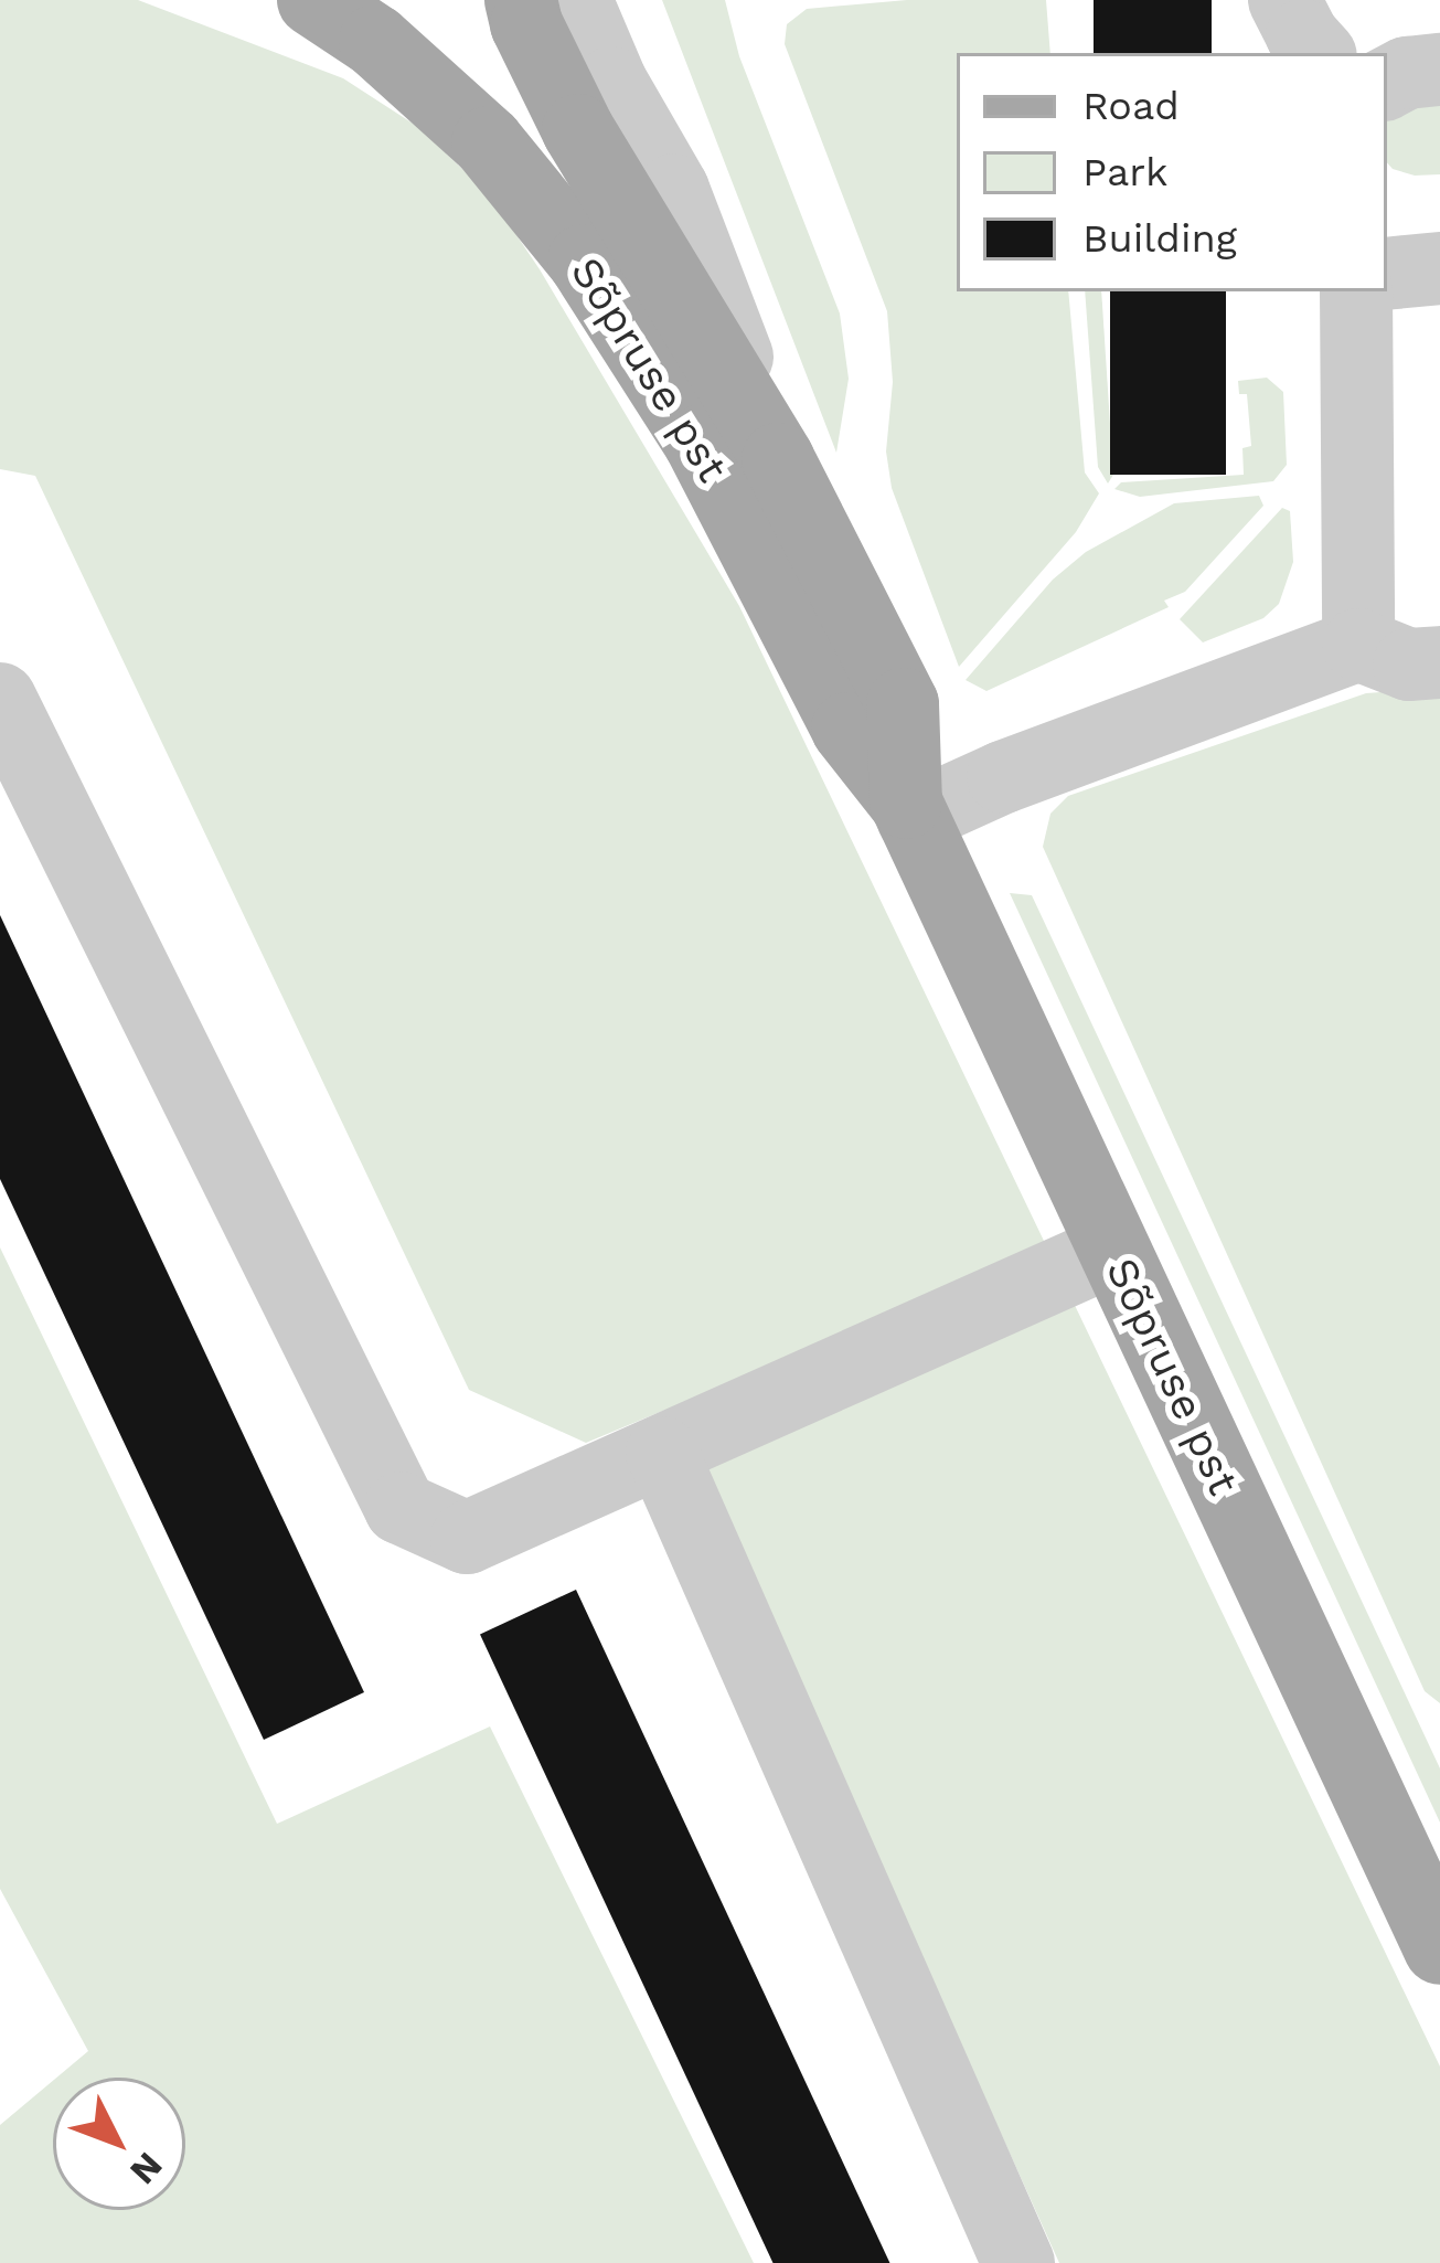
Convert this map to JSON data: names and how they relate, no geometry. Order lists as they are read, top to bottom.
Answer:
{
  "streets": {
    "main road": ["Sõpruse pst"]
  },
  "legend": ["Road", "Park", "Building"],
  "north": "bottom right"
}
